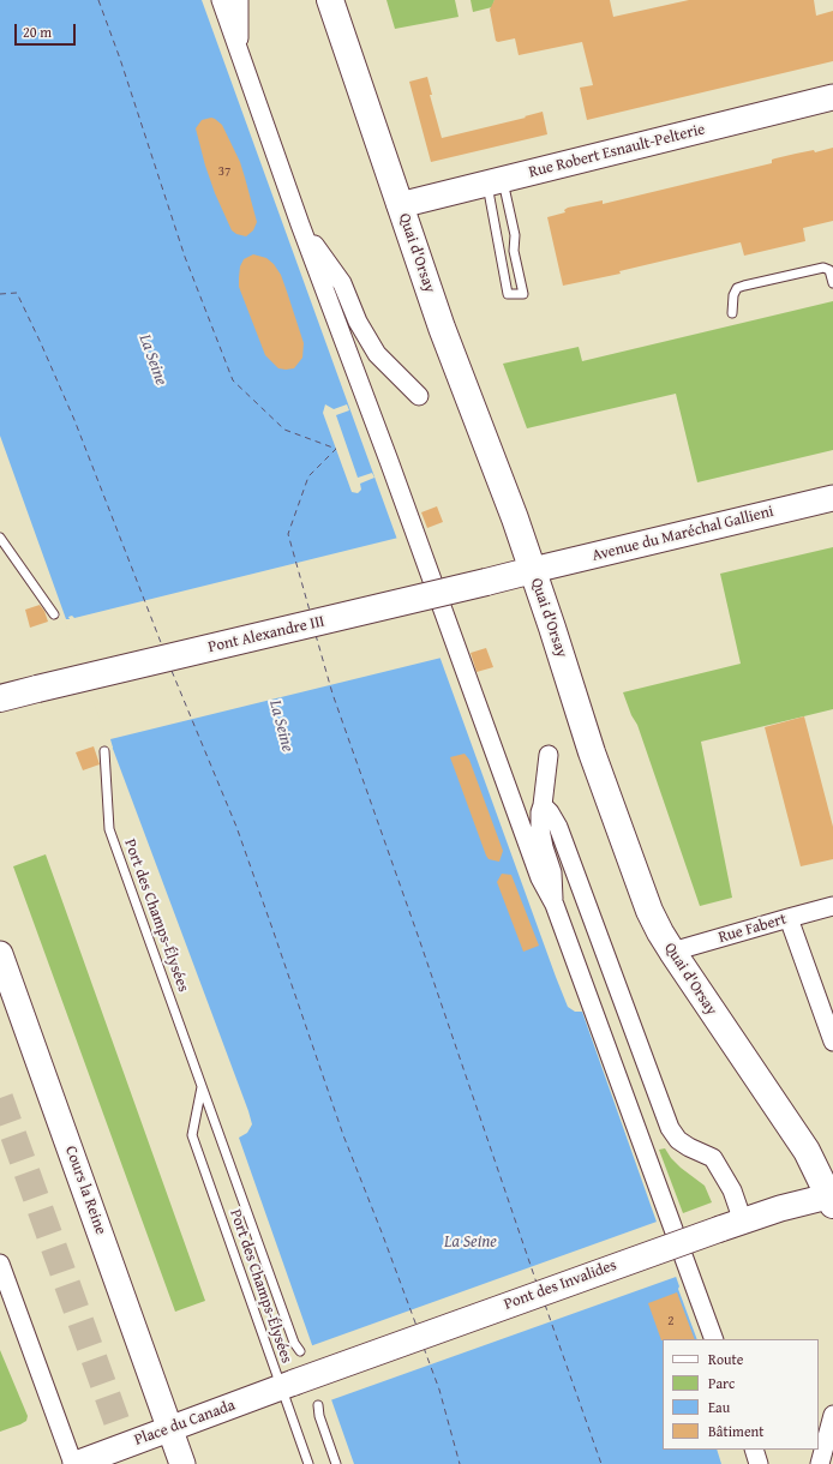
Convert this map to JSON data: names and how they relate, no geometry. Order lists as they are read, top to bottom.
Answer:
{
  "streets": {
    "main road": ["Quai d'Orsay", "Pont Alexandre III"],
    "street": [
      "Rue Robert Esnault-Pelterie",
      "Avenue du Maréchal Gallieni",
      "Rue Fabert",
      "Cours la Reine",
      "Pont des Invalides",
      "Place du Canada"
    ],
    "lane": ["Port des Champs-Élysées"]
  },
  "crossings": [
    ["Rue Robert Esnault-Pelterie", "Quai d'Orsay"],
    ["Quai d'Orsay", "Avenue du Maréchal Gallieni"],
    ["Quai d'Orsay", "Pont Alexandre III"],
    ["Quai d'Orsay", "Rue Fabert"],
    ["Quai d'Orsay", "Pont des Invalides"],
    ["Avenue du Maréchal Gallieni", "Pont Alexandre III"],
    ["Port des Champs-Élysées", "Pont des Invalides"],
    ["Port des Champs-Élysées", "Place du Canada"],
    ["Cours la Reine", "Place du Canada"],
    ["Pont des Invalides", "Place du Canada"]
  ],
  "water": ["La Seine"],
  "house_numbers": ["37", "2"],
  "legend": [
    "Route",
    "Parc",
    "Eau",
    "Bâtiment"
  ],
  "scale_bar": "20 m"
}
